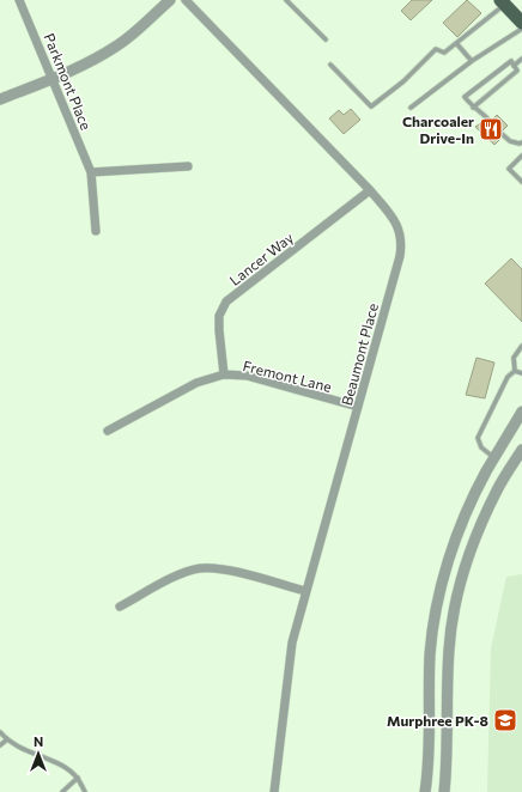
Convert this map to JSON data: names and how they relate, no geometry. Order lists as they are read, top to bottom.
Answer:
{
  "streets": {
    "street": [
      "Parkmont Place",
      "Lancer Way",
      "Beaumont Place",
      "Fremont Lane"
    ]
  },
  "crossings": [
    ["Lancer Way", "Beaumont Place"],
    ["Lancer Way", "Fremont Lane"],
    ["Beaumont Place", "Fremont Lane"]
  ],
  "places": {
    "restaurant": ["Charcoaler Drive-In"],
    "school or university": ["Murphree PK-8"]
  },
  "north": "top"
}
